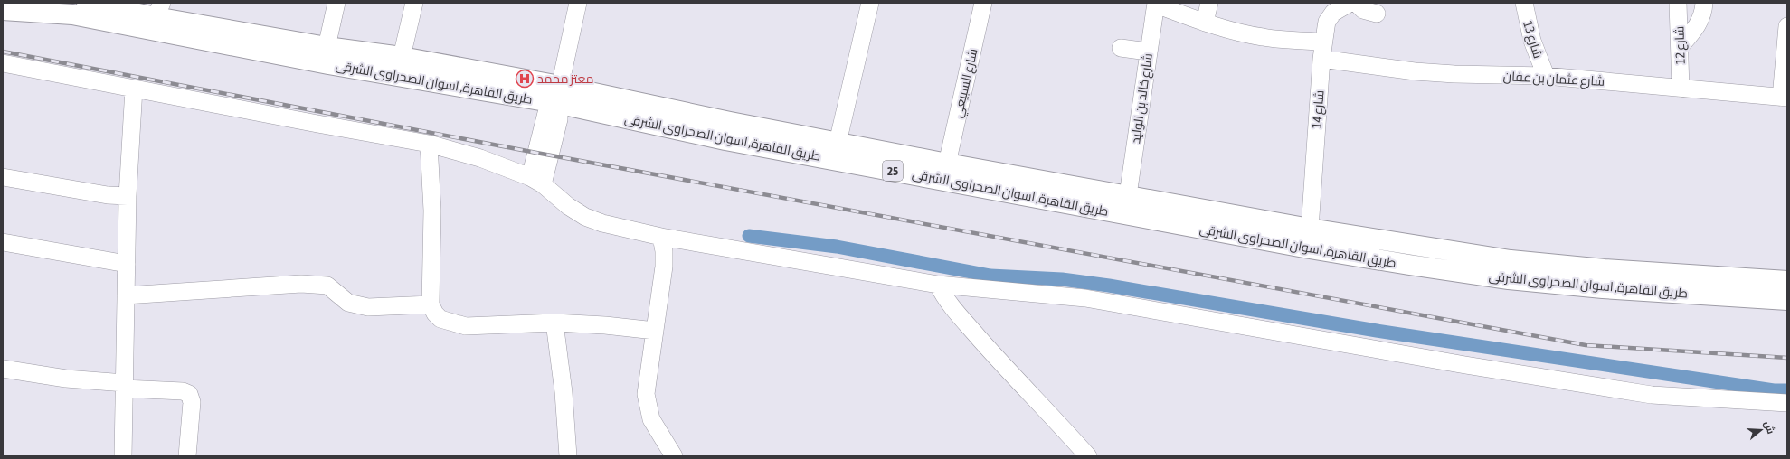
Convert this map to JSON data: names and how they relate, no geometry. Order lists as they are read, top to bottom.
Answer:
{
  "streets": {
    "highway": ["طريق القاهرة, اسوان الصحراوى الشرقى", "25"],
    "street": [
      "شارع 13",
      "شارع 12",
      "شارع عثمان بن عفان",
      "شارع السبيعي",
      "شارع خالد بن الوليد",
      "شارع 14"
    ]
  },
  "crossings": [
    ["شارع 13", "شارع عثمان بن عفان"],
    ["شارع 12", "شارع عثمان بن عفان"],
    ["شارع عثمان بن عفان", "شارع خالد بن الوليد"],
    ["شارع عثمان بن عفان", "شارع 14"],
    ["طريق القاهرة, اسوان الصحراوى الشرقى", "شارع السبيعي"],
    ["طريق القاهرة, اسوان الصحراوى الشرقى", "شارع خالد بن الوليد"],
    ["طريق القاهرة, اسوان الصحراوى الشرقى", "شارع 14"]
  ],
  "places": {
    "hospital": ["معتز محمد"]
  },
  "north": "right"
}
